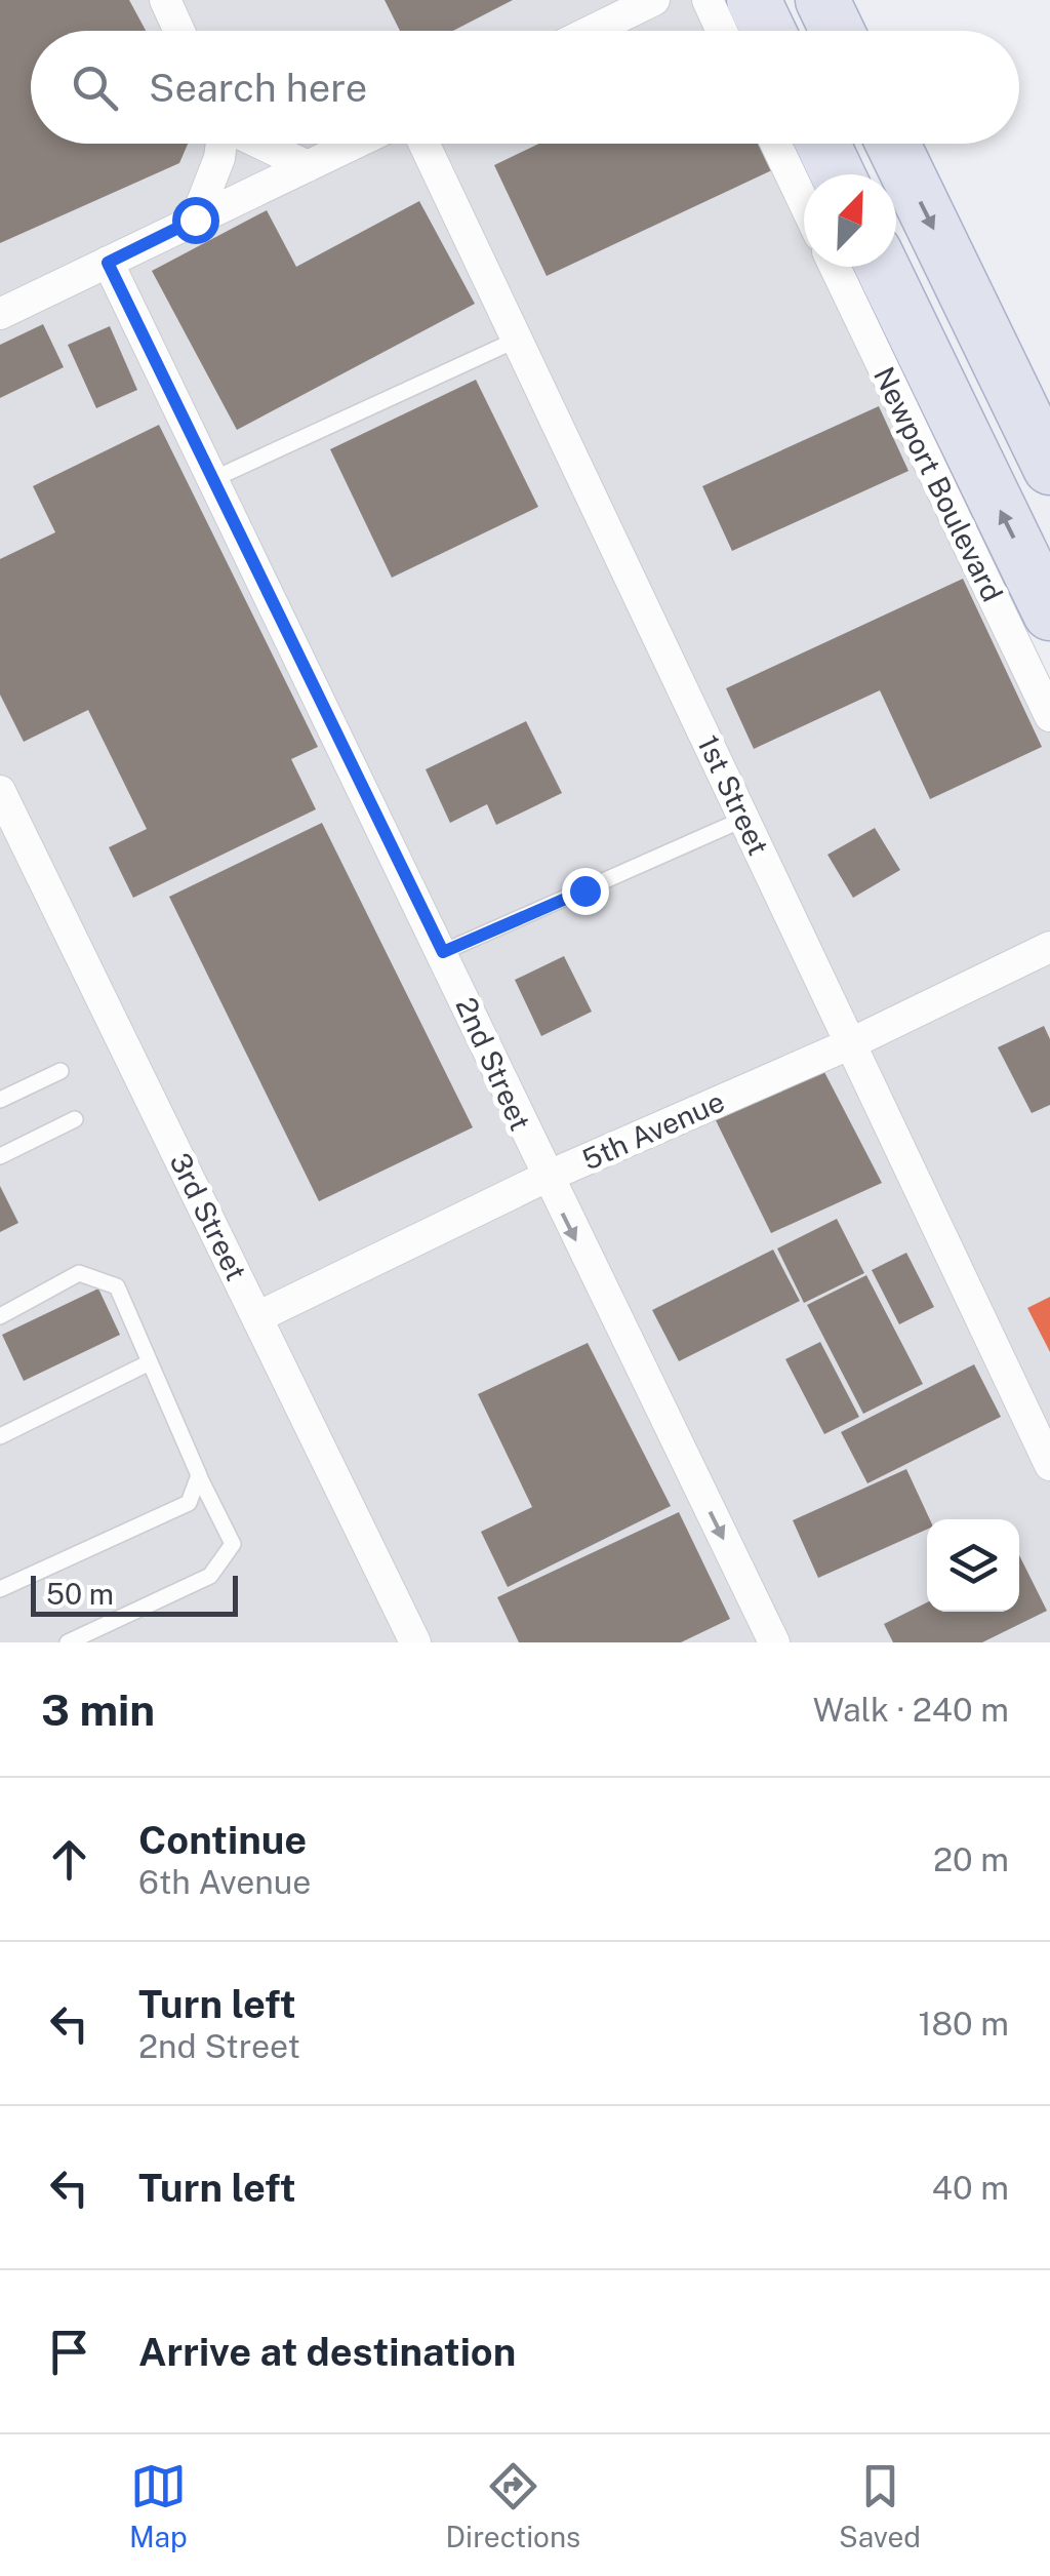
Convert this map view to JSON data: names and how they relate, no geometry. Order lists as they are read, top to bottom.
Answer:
{
  "streets": {
    "street": [
      "Newport Boulevard",
      "1st Street",
      "2nd Street",
      "5th Avenue",
      "3rd Street"
    ]
  },
  "crossings": [
    ["1st Street", "5th Avenue"],
    ["2nd Street", "5th Avenue"],
    ["5th Avenue", "3rd Street"]
  ],
  "scale_bar": "50 m",
  "north": "top right",
  "page": {
    "search": "Search here",
    "scale": "50 m",
    "heading": ["3 min", "Walk · 240 m"],
    "list": [
      ["Continue", "6th Avenue", "20 m"],
      ["Turn left", "2nd Street", "180 m"],
      ["Turn left", "40 m"],
      "Arrive at destination"
    ],
    "nav": ["Map", "Directions", "Saved"]
  }
}
